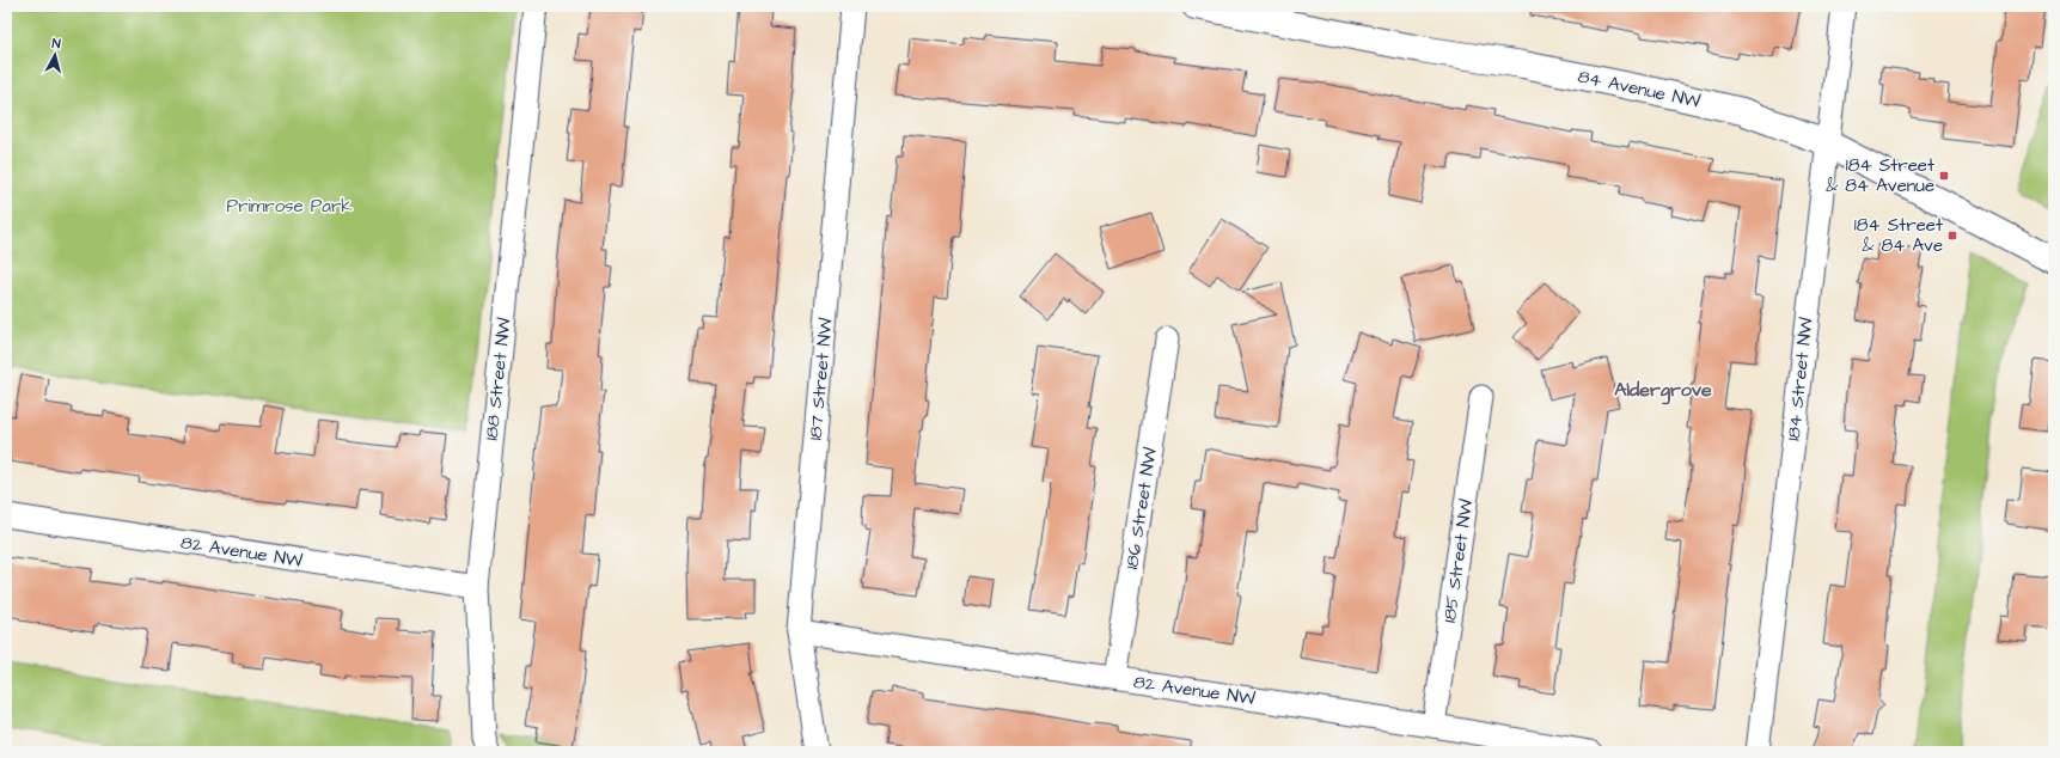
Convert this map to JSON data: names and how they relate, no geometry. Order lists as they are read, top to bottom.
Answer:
{
  "streets": {
    "street": [
      "84 Avenue NW",
      "188 Street NW",
      "187 Street NW",
      "184 Street NW",
      "186 Street NW",
      "82 Avenue NW",
      "185 Street NW"
    ]
  },
  "crossings": [
    ["84 Avenue NW", "184 Street NW"],
    ["188 Street NW", "82 Avenue NW"],
    ["187 Street NW", "82 Avenue NW"],
    ["186 Street NW", "82 Avenue NW"],
    ["82 Avenue NW", "185 Street NW"]
  ],
  "districts": ["Aldergrove"],
  "parks": ["Primrose Park"],
  "places": {
    "transit": ["184 Street & 84 Avenue", "184 Street & 84 Ave"]
  },
  "north": "top"
}
